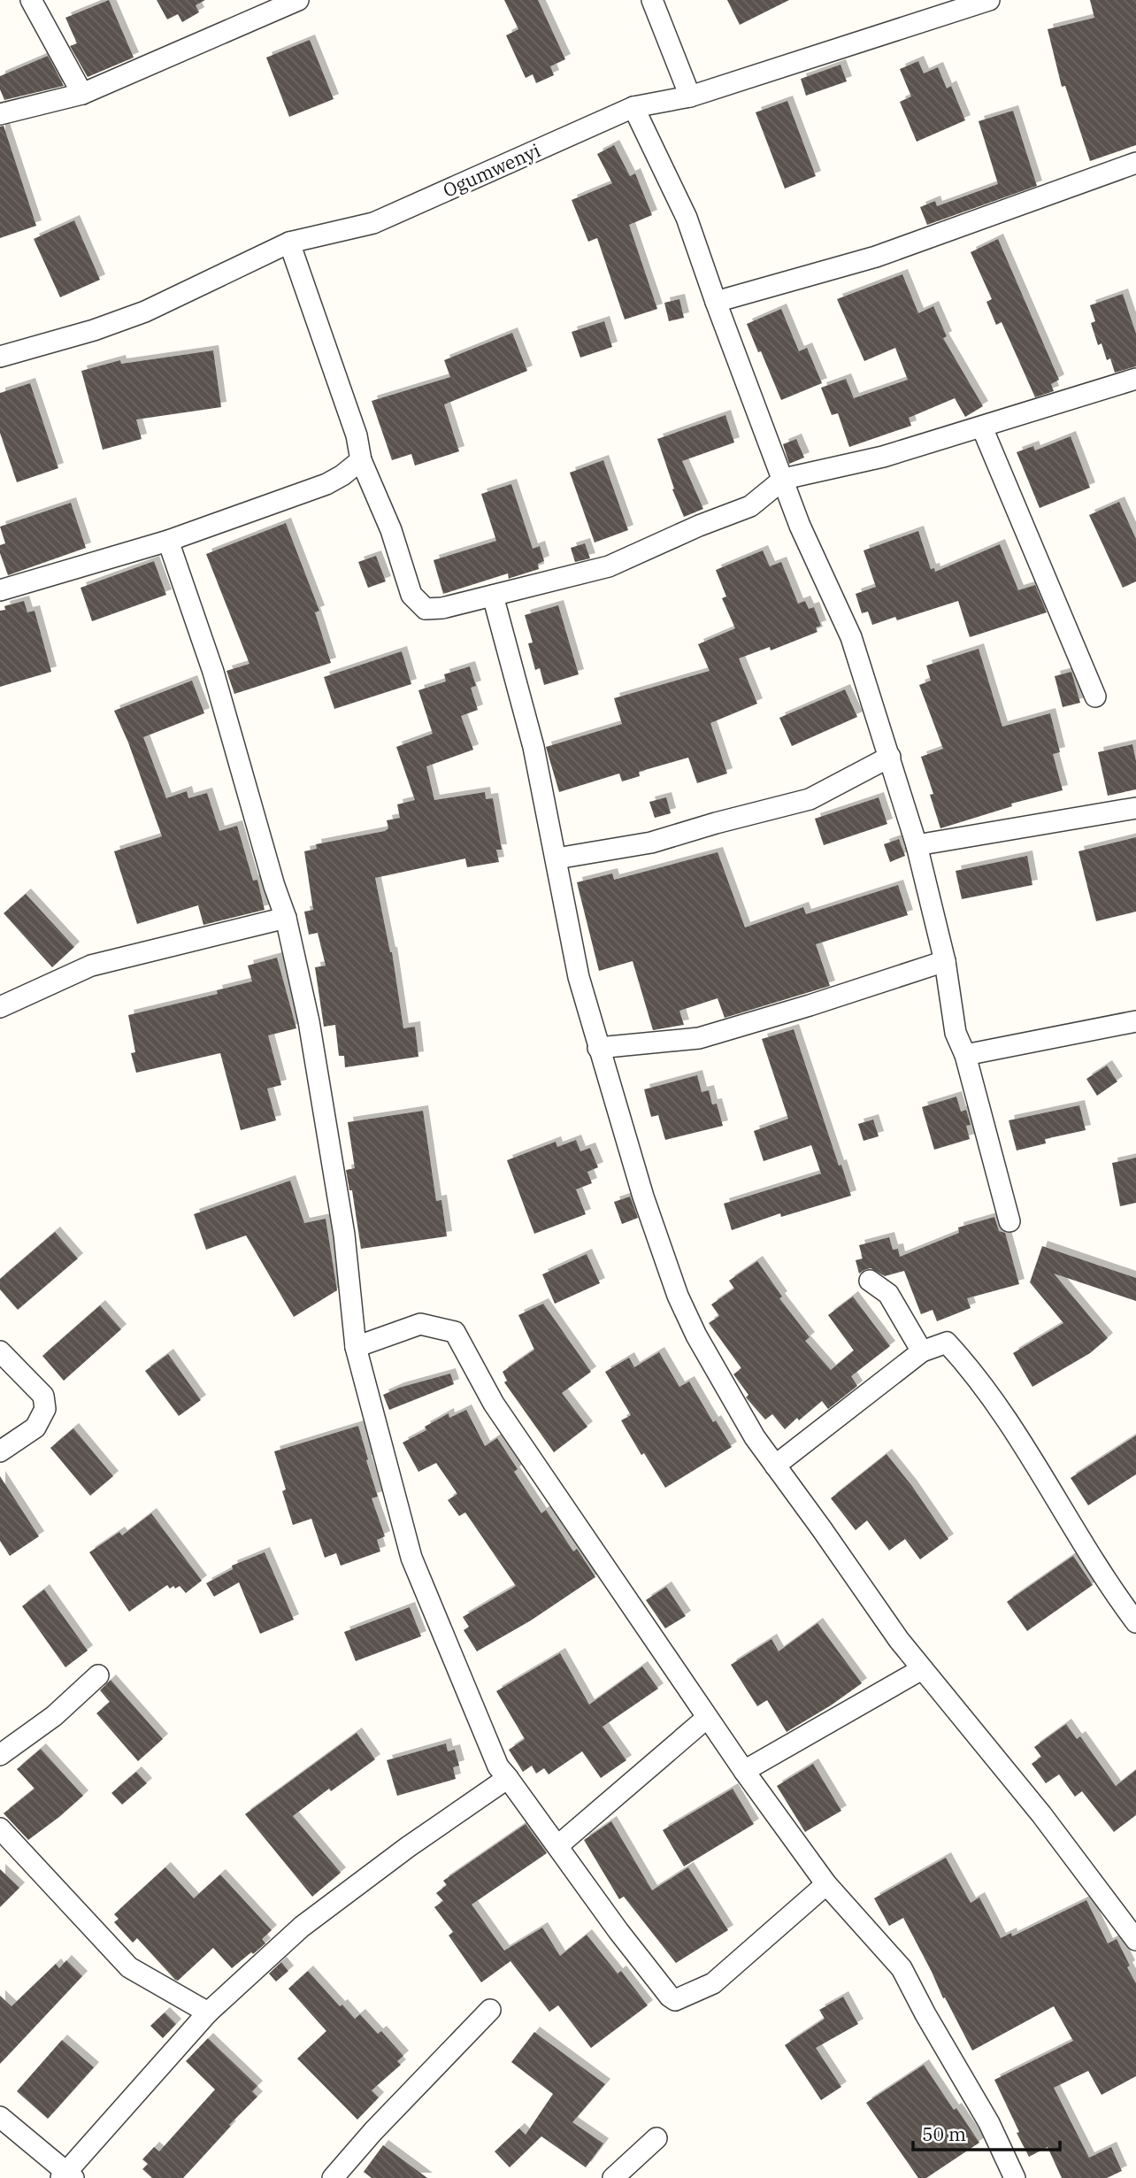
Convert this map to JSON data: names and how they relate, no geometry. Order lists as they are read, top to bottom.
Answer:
{
  "streets": {
    "street": ["Ogumwenyi"]
  },
  "scale_bar": "50 m"
}
